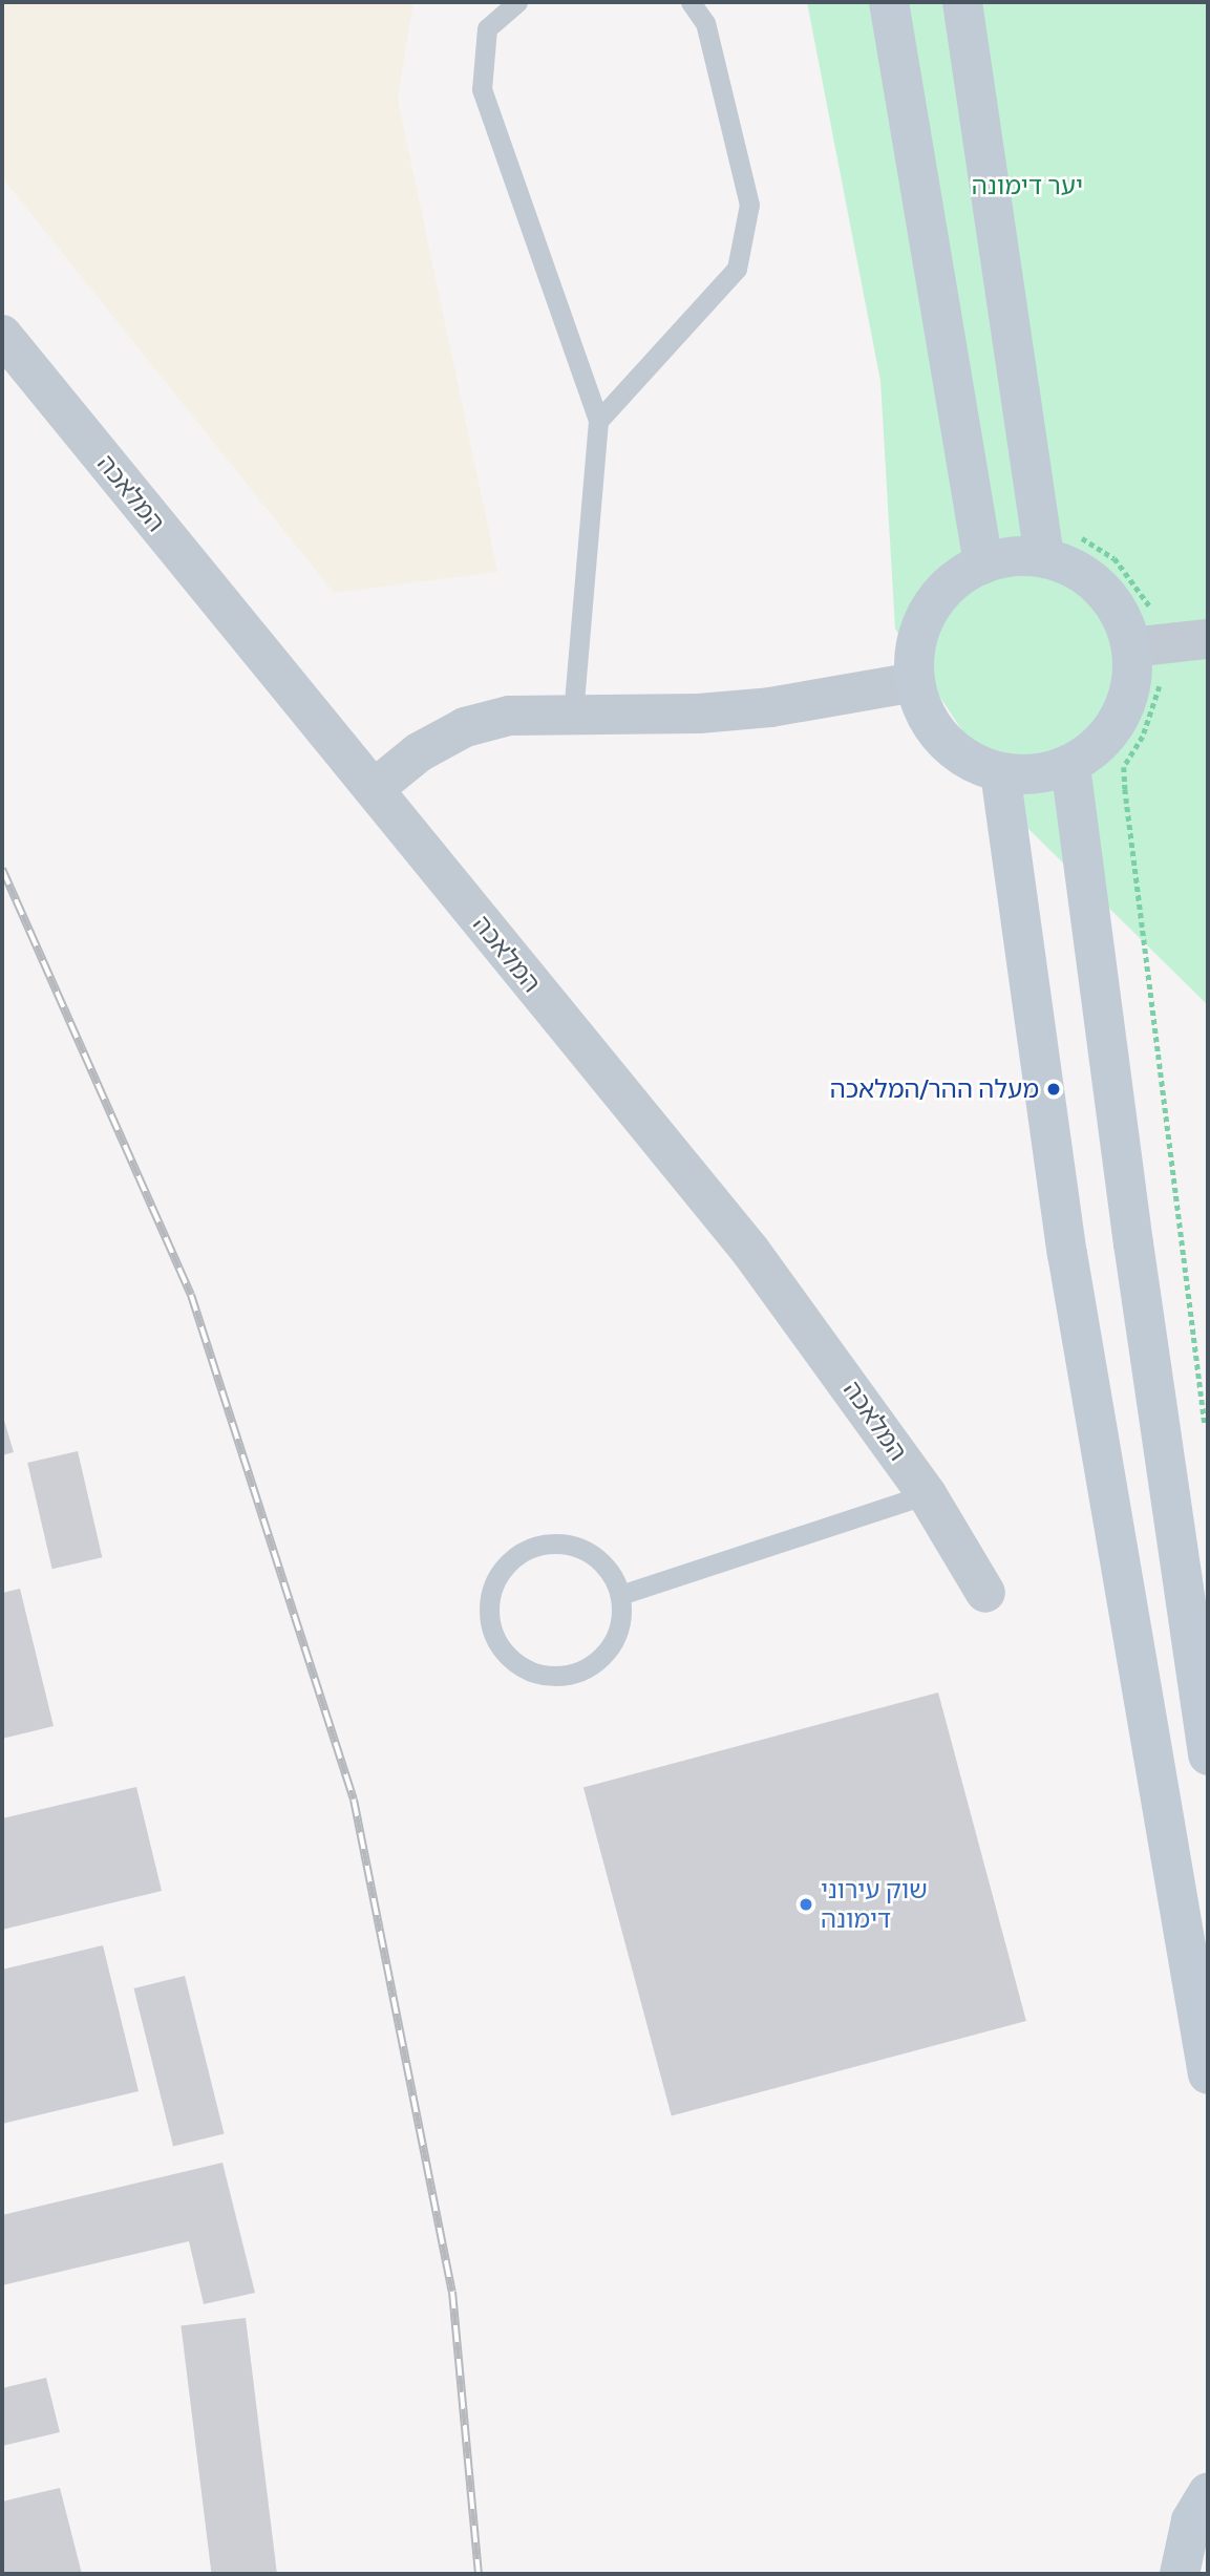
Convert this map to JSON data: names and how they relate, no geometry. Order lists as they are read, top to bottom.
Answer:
{
  "streets": {
    "street": ["המלאכה"]
  },
  "parks": ["יער דימונה"],
  "places": ["מעלה ההר/המלאכה", "שוק עירוני דימונה"]
}
